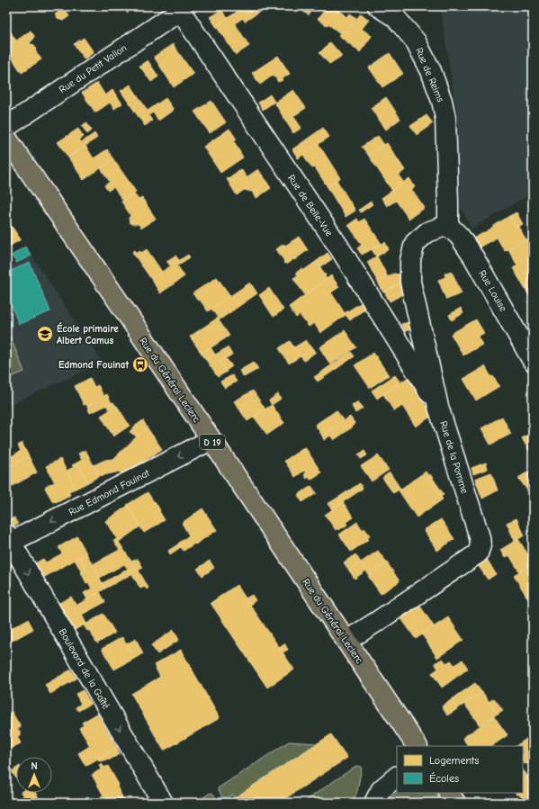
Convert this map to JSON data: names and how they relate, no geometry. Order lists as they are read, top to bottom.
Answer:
{
  "streets": {
    "main road": ["Rue du Général Leclerc", "D 19"],
    "street": [
      "Rue du Petit Vallon",
      "Rue de Reims",
      "Rue de Belle-Vue",
      "Rue Louise",
      "Rue de la Pomme",
      "Rue Edmond Fouinat",
      "Boulevard de la Gaîté"
    ]
  },
  "crossings": [
    ["Rue du Petit Vallon", "Rue de Belle-Vue"],
    ["Rue de Reims", "Rue Louise"],
    ["Rue de Reims", "Rue de la Pomme"],
    ["Rue de Belle-Vue", "Rue de la Pomme"],
    ["Rue Louise", "Rue de la Pomme"],
    ["Rue du Général Leclerc", "Rue de la Pomme"],
    ["Rue du Général Leclerc", "Rue Edmond Fouinat"],
    ["Rue Edmond Fouinat", "Boulevard de la Gaîté"]
  ],
  "one_way": ["Rue Edmond Fouinat", "Boulevard de la Gaîté"],
  "places": {
    "school or university": ["École primaire Albert Camus"],
    "bus stop": ["Edmond Fouinat"]
  },
  "legend": ["Logements", "Écoles"],
  "north": "top"
}
